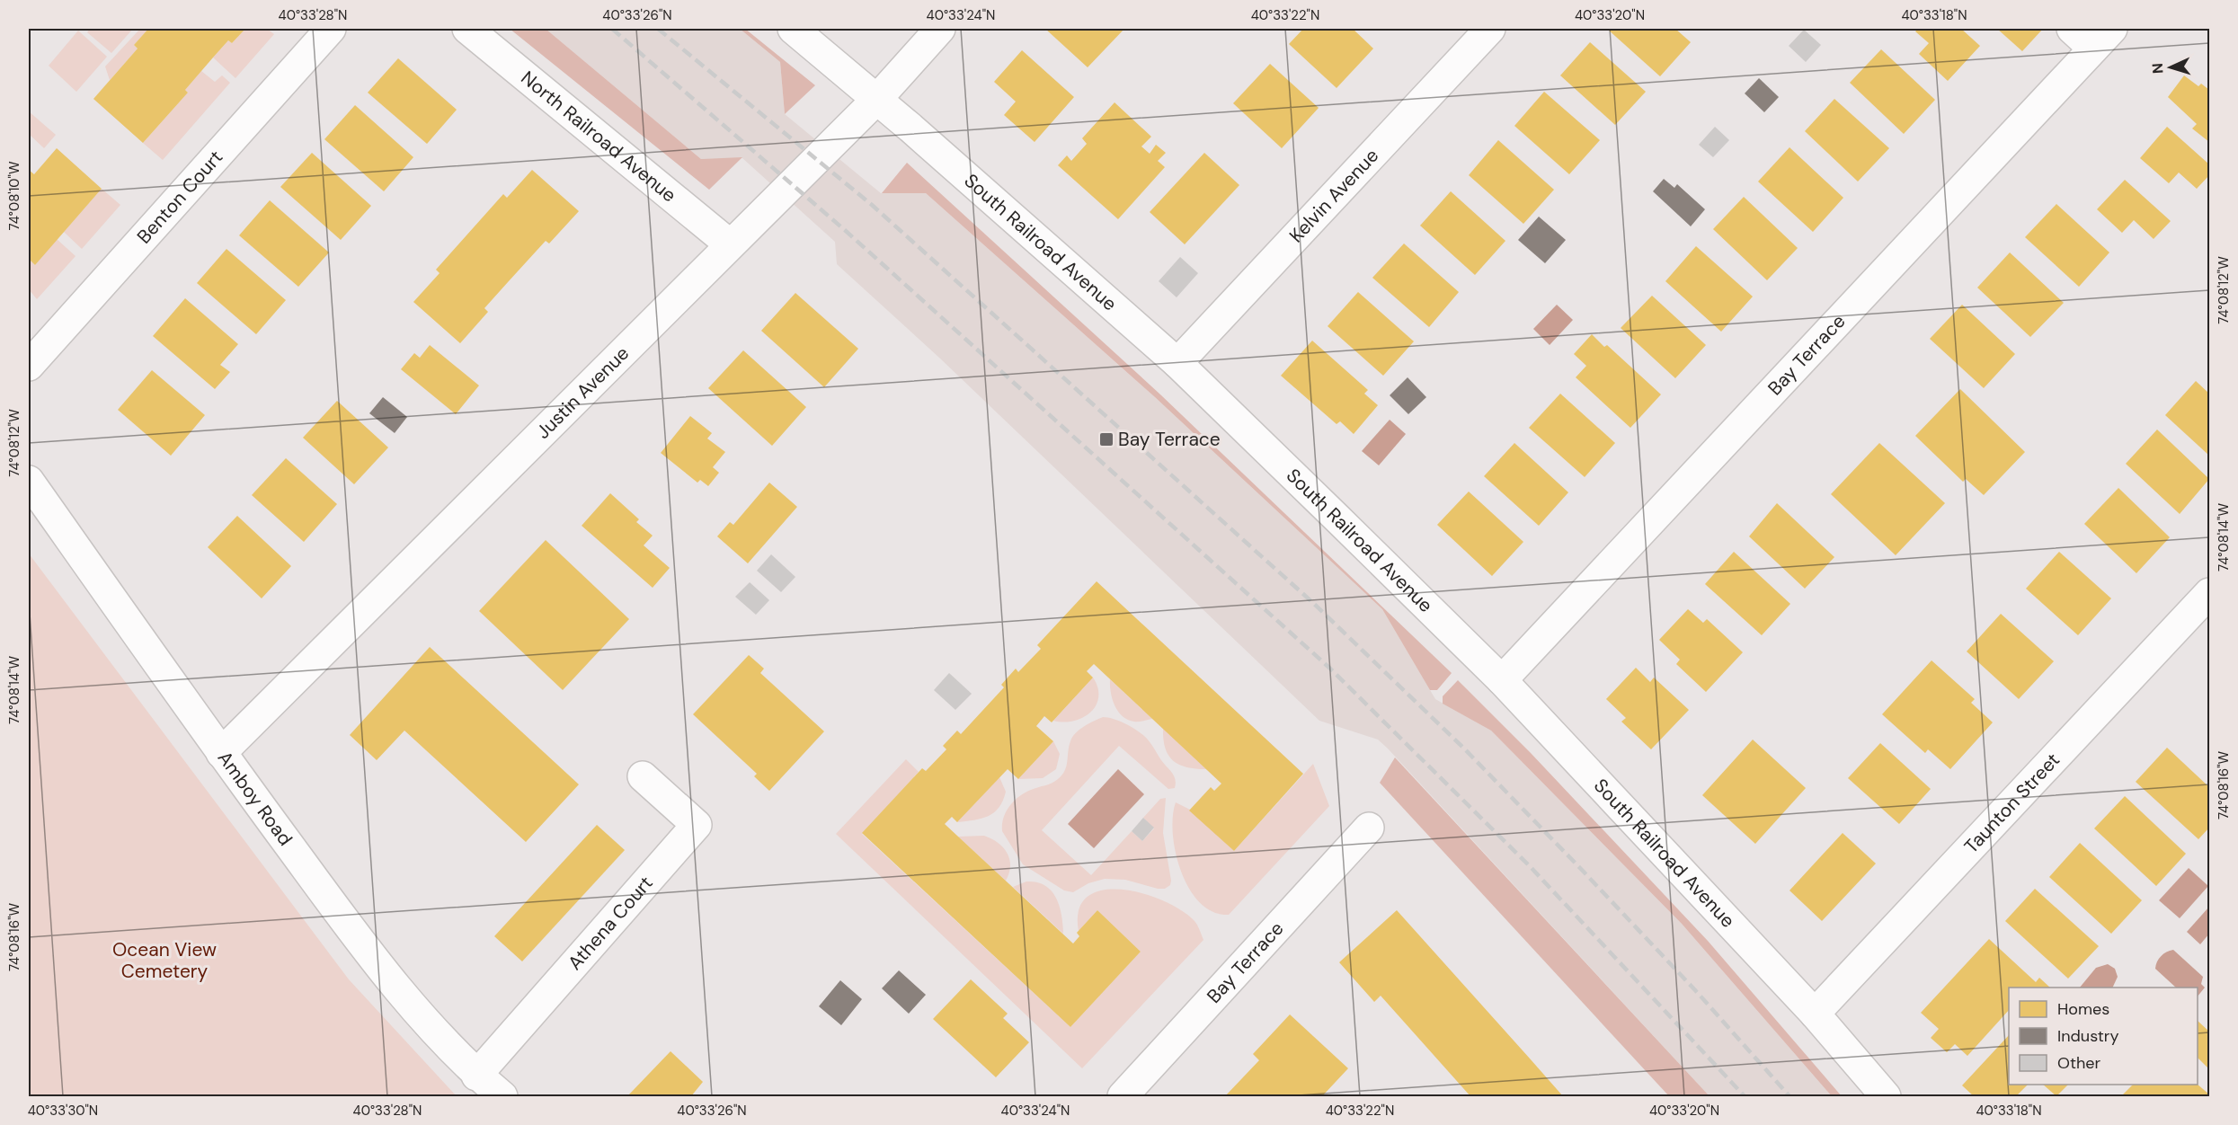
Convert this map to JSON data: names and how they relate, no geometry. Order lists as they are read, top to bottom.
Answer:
{
  "streets": {
    "street": [
      "North Railroad Avenue",
      "Kelvin Avenue",
      "Benton Court",
      "South Railroad Avenue",
      "Bay Terrace",
      "Justin Avenue",
      "Amboy Road",
      "Taunton Street",
      "Athena Court"
    ]
  },
  "crossings": [
    ["North Railroad Avenue", "Justin Avenue"],
    ["Kelvin Avenue", "South Railroad Avenue"],
    ["South Railroad Avenue", "Bay Terrace"],
    ["South Railroad Avenue", "Justin Avenue"],
    ["South Railroad Avenue", "Taunton Street"],
    ["Justin Avenue", "Amboy Road"],
    ["Amboy Road", "Athena Court"]
  ],
  "parks": ["Ocean View Cemetery"],
  "places": {
    "transit": ["Bay Terrace"]
  },
  "legend": ["Homes", "Industry", "Other"],
  "north": "left",
  "coordinates": [
    "40°33'28\"N",
    "40°33'26\"N",
    "40°33'24\"N",
    "40°33'22\"N",
    "40°33'20\"N",
    "40°33'18\"N",
    "74°08'10\"W",
    "74°08'12\"W",
    "74°08'14\"W",
    "74°08'16\"W",
    "40°33'30\"N"
  ]
}
